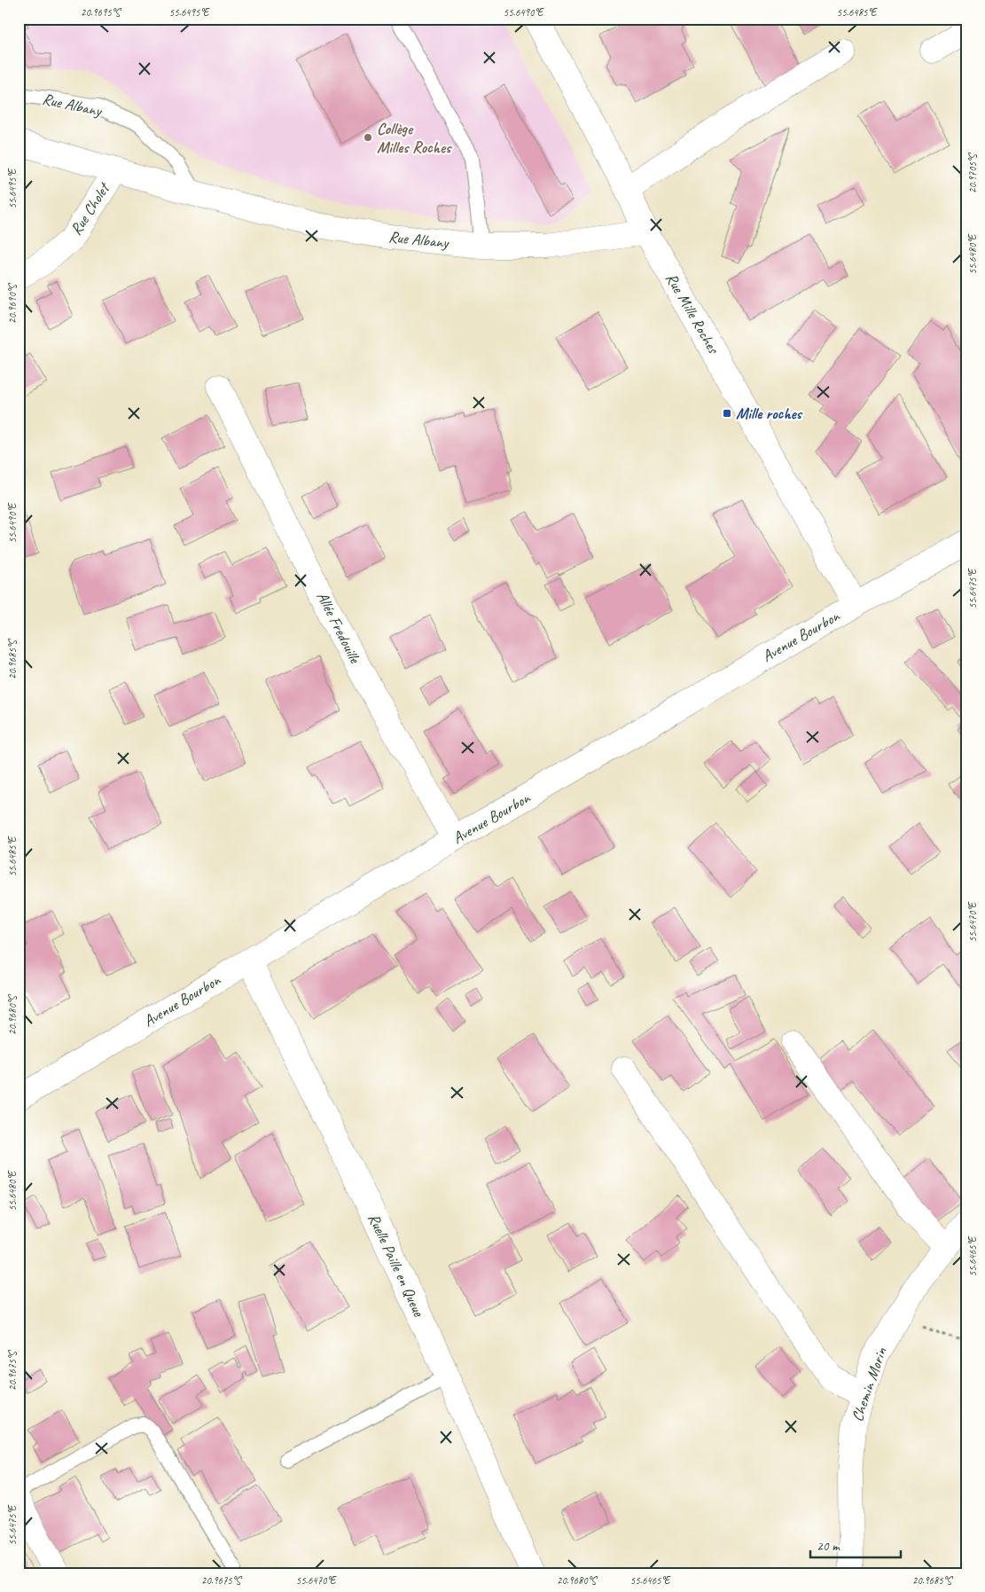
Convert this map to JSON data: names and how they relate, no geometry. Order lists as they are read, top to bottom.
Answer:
{
  "streets": {
    "street": [
      "Rue Albany",
      "Rue Cholet",
      "Rue Mille Roches",
      "Allée Fredouille",
      "Avenue Bourbon",
      "Ruelle Paille en Queue",
      "Chemin Morin"
    ]
  },
  "crossings": [
    ["Rue Albany", "Rue Cholet"],
    ["Rue Albany", "Rue Mille Roches"],
    ["Rue Mille Roches", "Avenue Bourbon"],
    ["Allée Fredouille", "Avenue Bourbon"],
    ["Avenue Bourbon", "Ruelle Paille en Queue"]
  ],
  "places": {
    "other": ["Collège Milles Roches"],
    "transit": ["Mille roches"]
  },
  "scale_bar": "20 m",
  "coordinates": [
    "20.9695°S",
    "55.6495°E",
    "55.6490°E",
    "55.6485°E",
    "20.9705°S",
    "55.6480°E",
    "20.9690°S",
    "55.6475°E",
    "20.9685°S",
    "55.6470°E",
    "20.9680°S",
    "55.6465°E",
    "20.9675°S"
  ]
}
